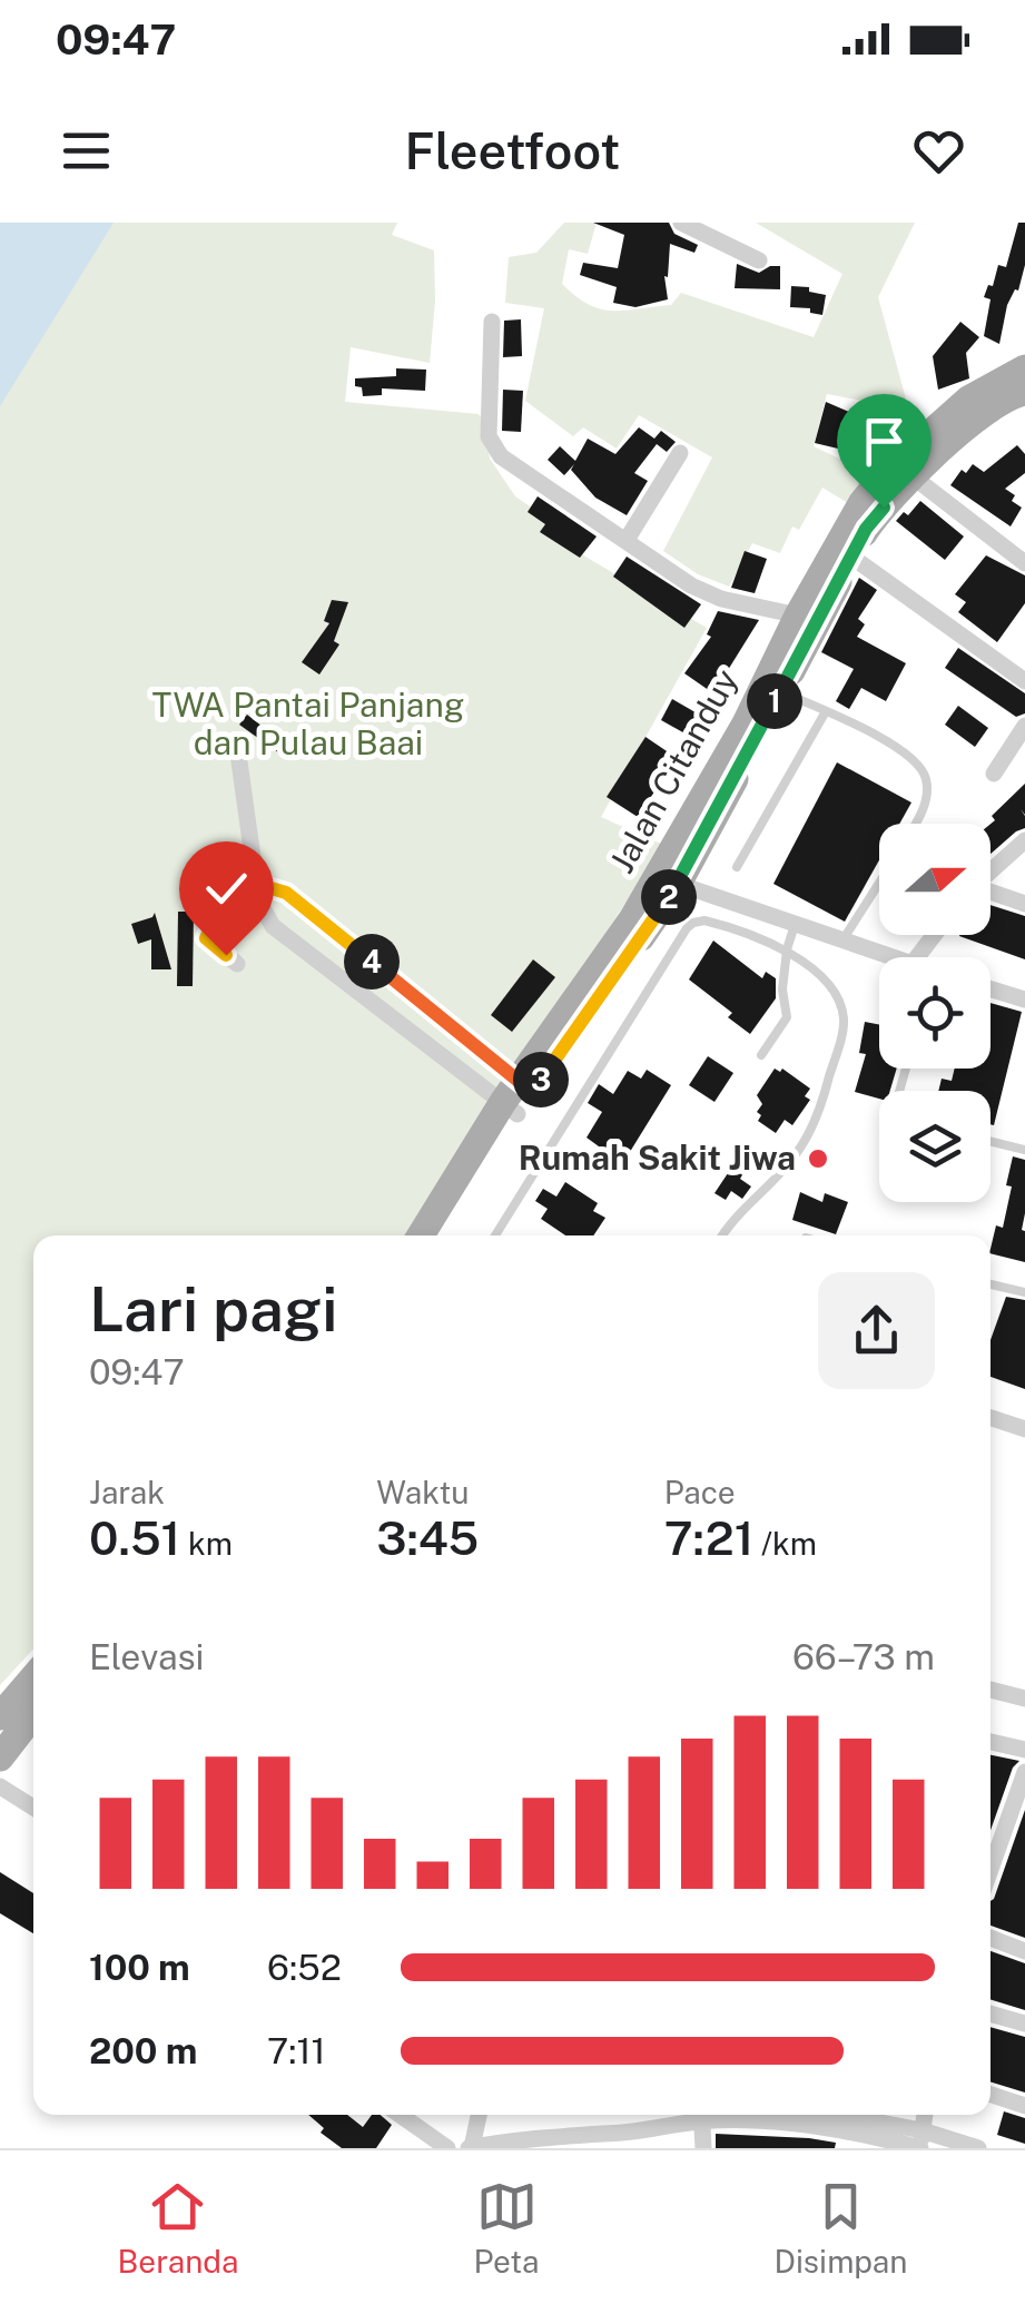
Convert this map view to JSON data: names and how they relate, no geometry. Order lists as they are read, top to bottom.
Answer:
{
  "streets": {
    "main road": ["Jalan Citanduy"]
  },
  "parks": ["TWA Pantai Panjang dan Pulau Baai"],
  "places": ["Rumah Sakit Jiwa"],
  "north": "right",
  "page": {
    "status": "09:47",
    "header": "Fleetfoot",
    "pins": [
      "1",
      "2",
      "4",
      "3"
    ],
    "heading": ["Lari pagi", "09:47"],
    "stats": [
      ["Jarak", "0.51 km"],
      ["Waktu", "3:45"],
      ["Pace", "7:21 /km"]
    ],
    "chart": ["Elevasi", "66–73 m"],
    "list": [
      {
        "name": "100 m",
        "note": "6:52"
      },
      {
        "name": "200 m",
        "note": "7:11"
      }
    ],
    "tabs": ["Beranda", "Peta", "Disimpan"]
  }
}
